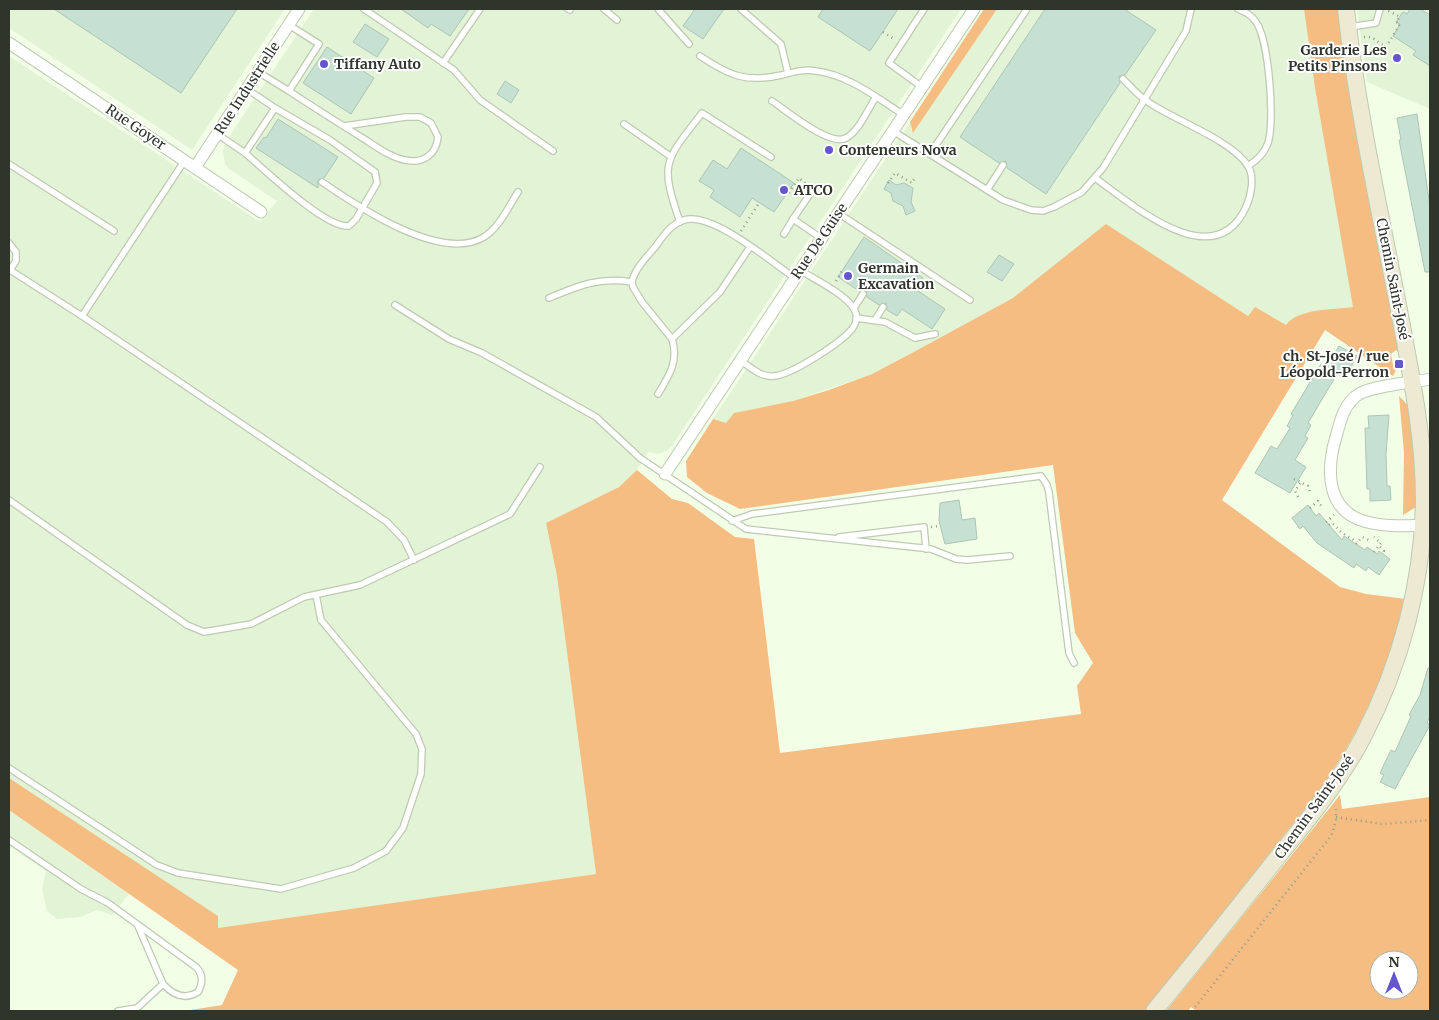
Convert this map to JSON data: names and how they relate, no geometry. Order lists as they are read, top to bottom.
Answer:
{
  "streets": {
    "street": [
      "Rue Industrielle",
      "Rue Goyer",
      "Rue De Guise",
      "Chemin Saint-José"
    ]
  },
  "crossings": [
    ["Rue Industrielle", "Rue Goyer"]
  ],
  "places": {
    "other": [
      "Garderie Les Petits Pinsons",
      "Tiffany Auto",
      "Conteneurs Nova",
      "ATCO",
      "Germain Excavation"
    ],
    "transit": ["ch. St-José / rue Léopold-Perron"]
  },
  "north": "top"
}
